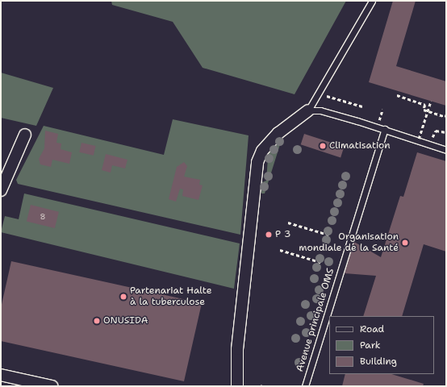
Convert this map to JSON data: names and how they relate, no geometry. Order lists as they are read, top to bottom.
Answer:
{
  "streets": {
    "lane": ["Avenue principale OMS"]
  },
  "places": [
    "Climatisation",
    "P 3",
    "Organisation mondiale de la Santé",
    "Partenariat Halte à la tuberculose",
    "ONUSIDA"
  ],
  "house_numbers": ["8"],
  "legend": ["Road", "Park", "Building"]
}
